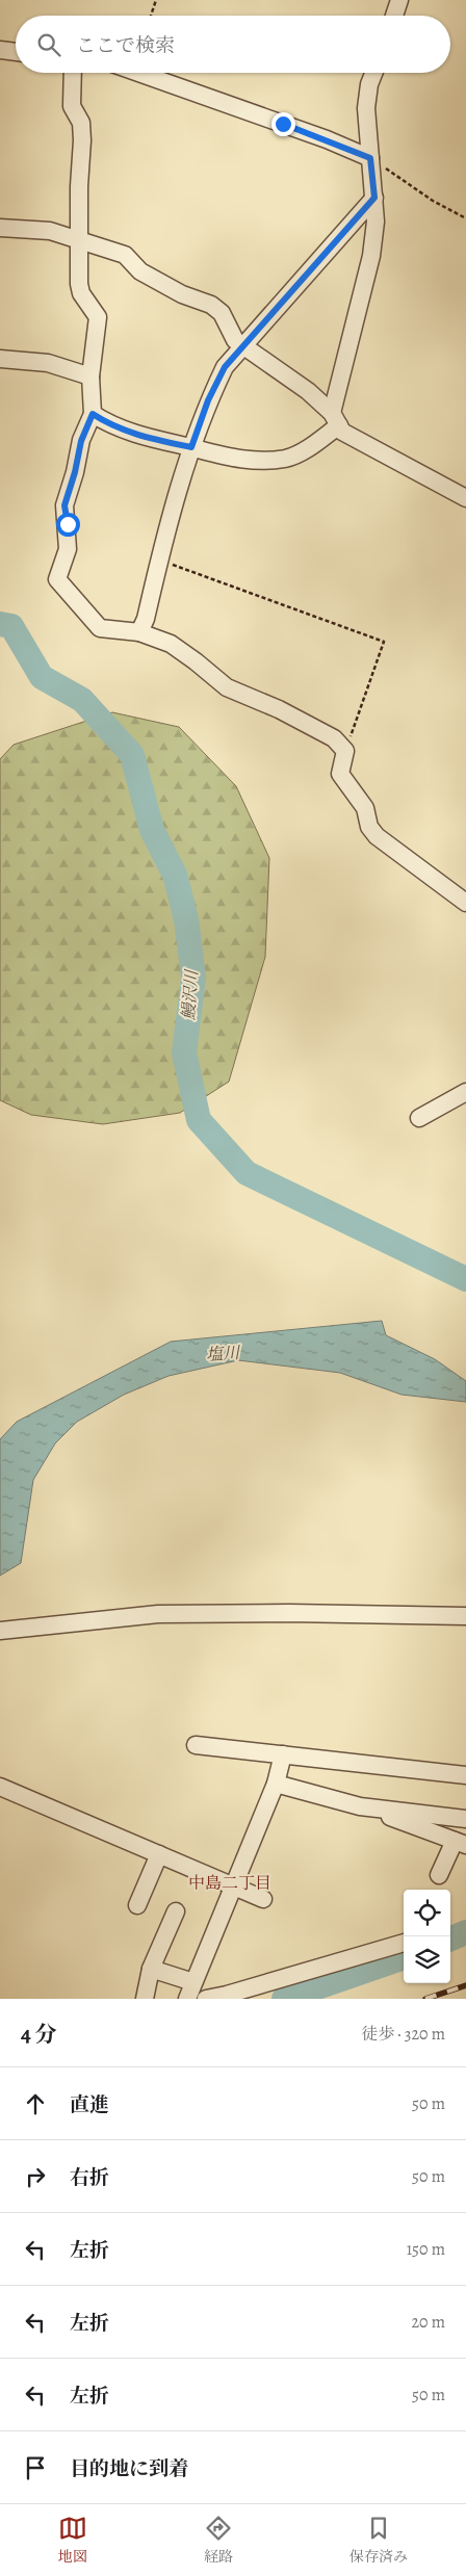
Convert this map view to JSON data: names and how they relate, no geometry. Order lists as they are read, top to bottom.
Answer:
{
  "districts": ["中島二丁目"],
  "water": ["鰻沢川", "塩川"],
  "page": {
    "search": "ここで検索",
    "heading": ["4 分", "徒歩 · 320 m"],
    "list": [
      ["直進", "50 m"],
      ["右折", "50 m"],
      ["左折", "150 m"],
      ["左折", "20 m"],
      ["左折", "50 m"],
      "目的地に到着"
    ],
    "nav": ["地図", "経路", "保存済み"]
  }
}
